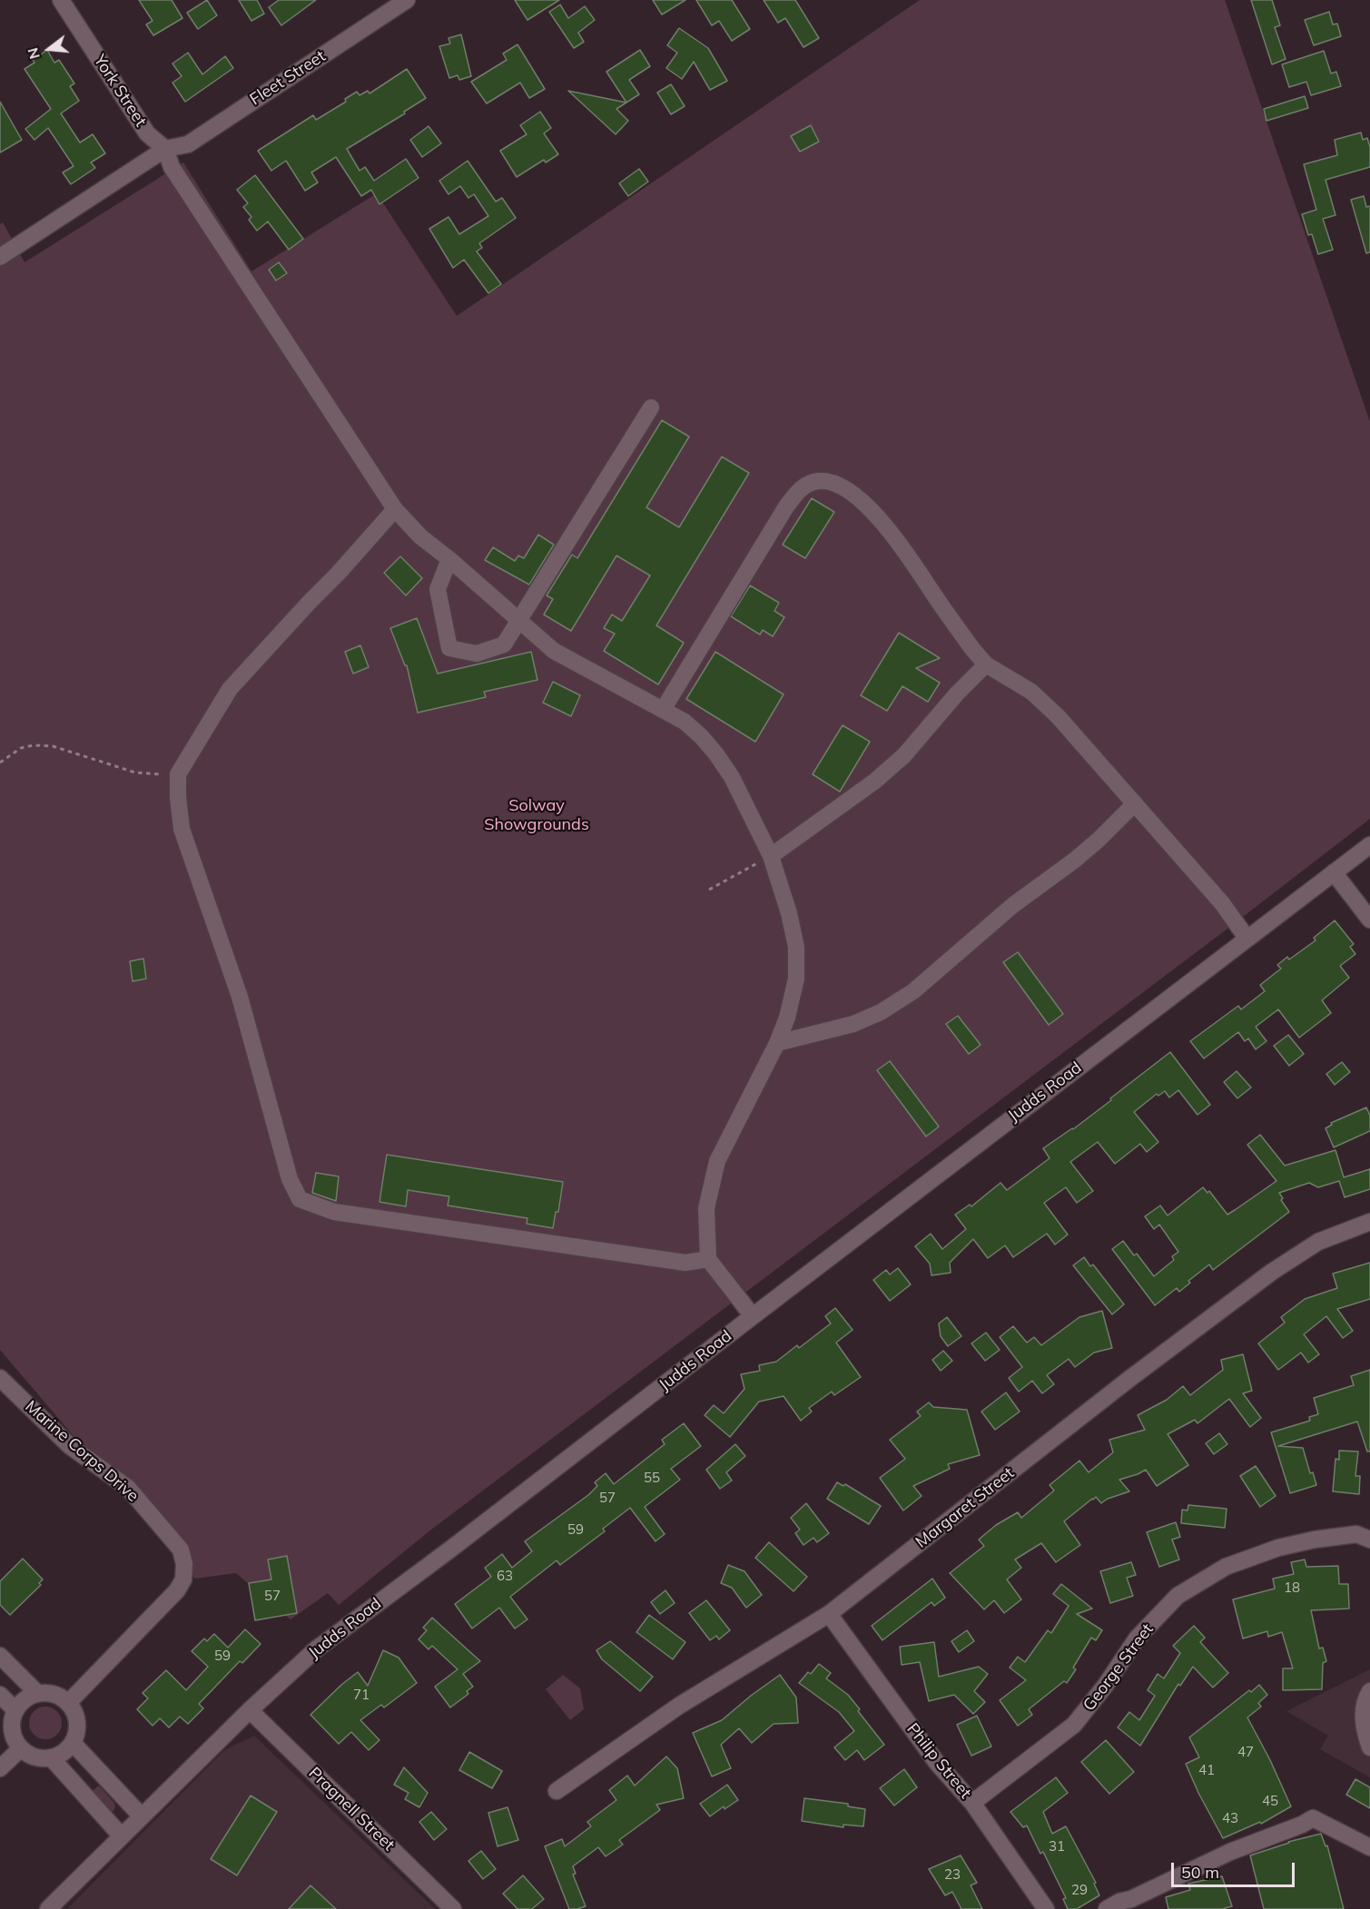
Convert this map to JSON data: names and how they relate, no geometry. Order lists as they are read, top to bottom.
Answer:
{
  "streets": {
    "street": [
      "Fleet Street",
      "York Street",
      "Judds Road",
      "Marine Corps Drive",
      "Margaret Street",
      "George Street",
      "Philip Street",
      "Pragnell Street"
    ]
  },
  "crossings": [
    ["Fleet Street", "York Street"],
    ["Judds Road", "Pragnell Street"],
    ["Margaret Street", "Philip Street"],
    ["George Street", "Philip Street"]
  ],
  "parks": ["Solway Showgrounds"],
  "house_numbers": [
    "55",
    "57",
    "59",
    "63",
    "18",
    "57",
    "59",
    "71",
    "47",
    "41",
    "45",
    "43",
    "31",
    "23",
    "29"
  ],
  "scale_bar": "50 m",
  "north": "left"
}
